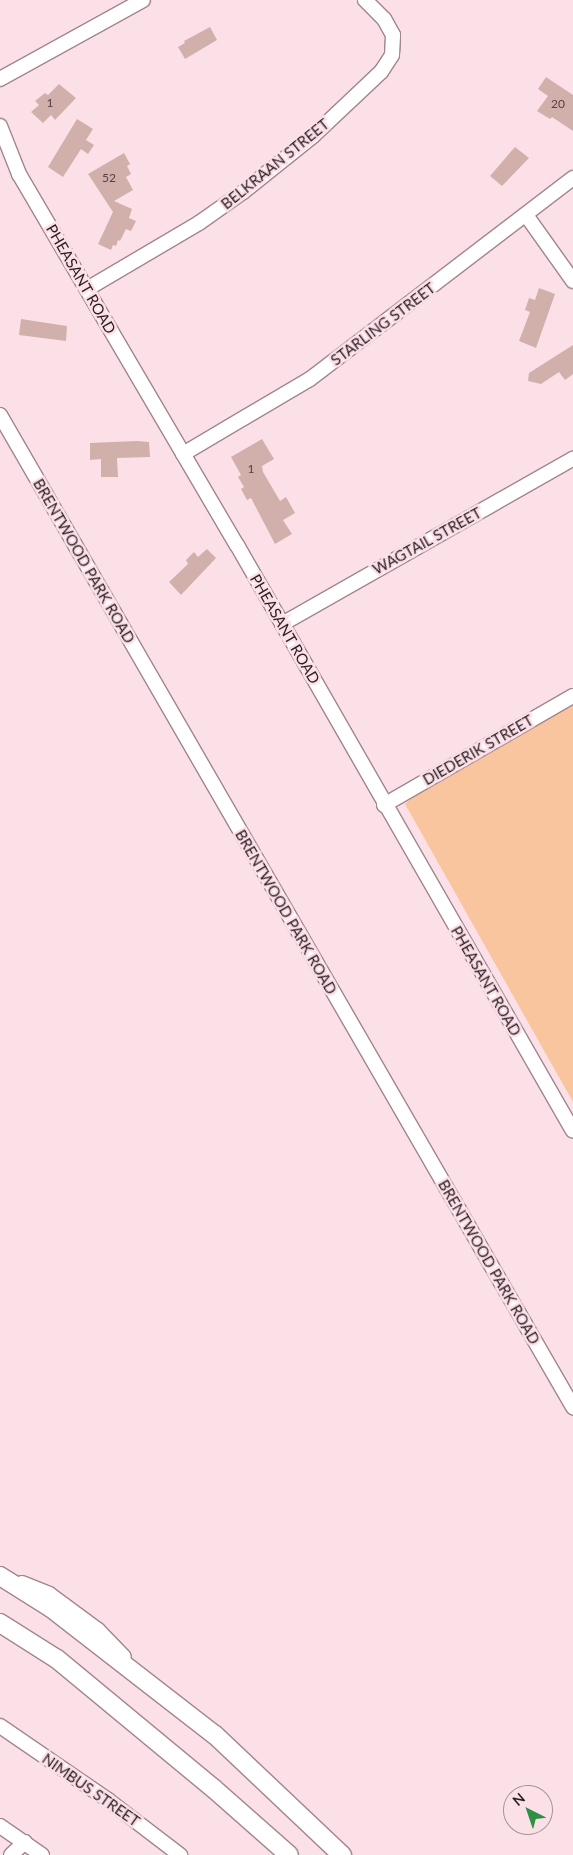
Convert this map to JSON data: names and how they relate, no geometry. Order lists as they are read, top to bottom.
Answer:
{
  "streets": {
    "street": [
      "BELKRAAN STREET",
      "PHEASANT ROAD",
      "STARLING STREET",
      "WAGTAIL STREET",
      "BRENTWOOD PARK ROAD",
      "DIEDERIK STREET",
      "NIMBUS STREET"
    ]
  },
  "crossings": [
    ["BELKRAAN STREET", "PHEASANT ROAD"],
    ["PHEASANT ROAD", "STARLING STREET"],
    ["PHEASANT ROAD", "WAGTAIL STREET"],
    ["PHEASANT ROAD", "DIEDERIK STREET"]
  ],
  "house_numbers": [
    "1",
    "20",
    "52",
    "1"
  ],
  "north": "top left"
}
